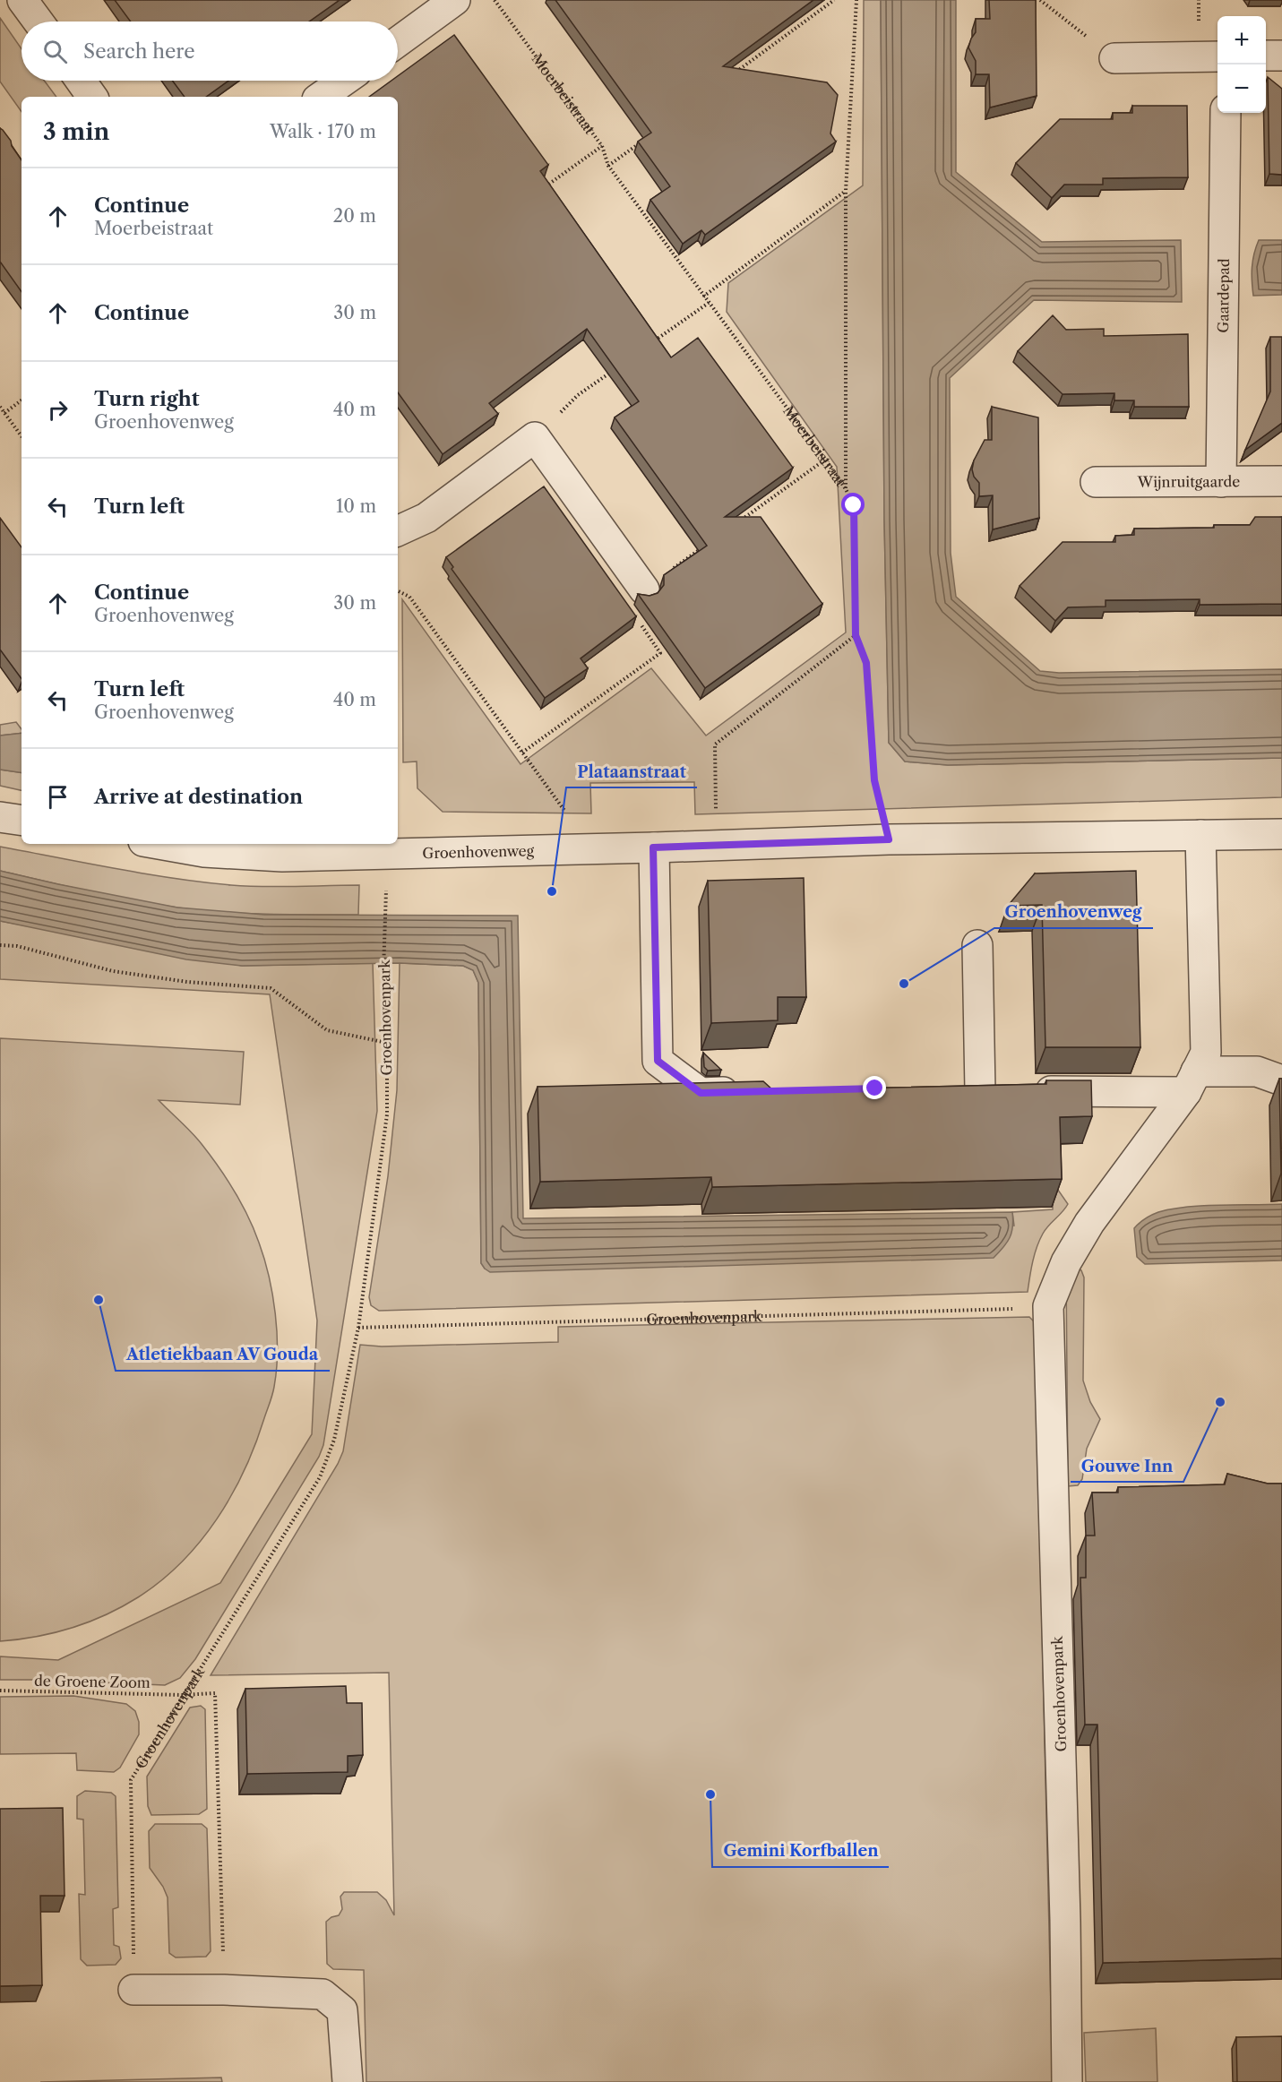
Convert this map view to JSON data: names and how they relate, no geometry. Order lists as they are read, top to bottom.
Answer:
{
  "streets": {
    "street": [
      "Gaardepad",
      "Wijnruitgaarde",
      "Groenhovenweg",
      "Groenhovenpark"
    ],
    "path": ["Moerbeistraat", "de Groene Zoom"]
  },
  "crossings": [
    ["Gaardepad", "Wijnruitgaarde"],
    ["Groenhovenpark", "de Groene Zoom"]
  ],
  "places": [
    "Plataanstraat",
    "Groenhovenweg",
    "Atletiekbaan AV Gouda",
    "Gouwe Inn",
    "Gemini Korfballen"
  ],
  "page": {
    "map_buttons": ["+", "−"],
    "search": "Search here",
    "heading": ["3 min", "Walk · 170 m"],
    "list": [
      ["Continue", "Moerbeistraat", "20 m"],
      ["Continue", "30 m"],
      ["Turn right", "Groenhovenweg", "40 m"],
      ["Turn left", "10 m"],
      ["Continue", "Groenhovenweg", "30 m"],
      ["Turn left", "Groenhovenweg", "40 m"],
      "Arrive at destination"
    ]
  }
}
